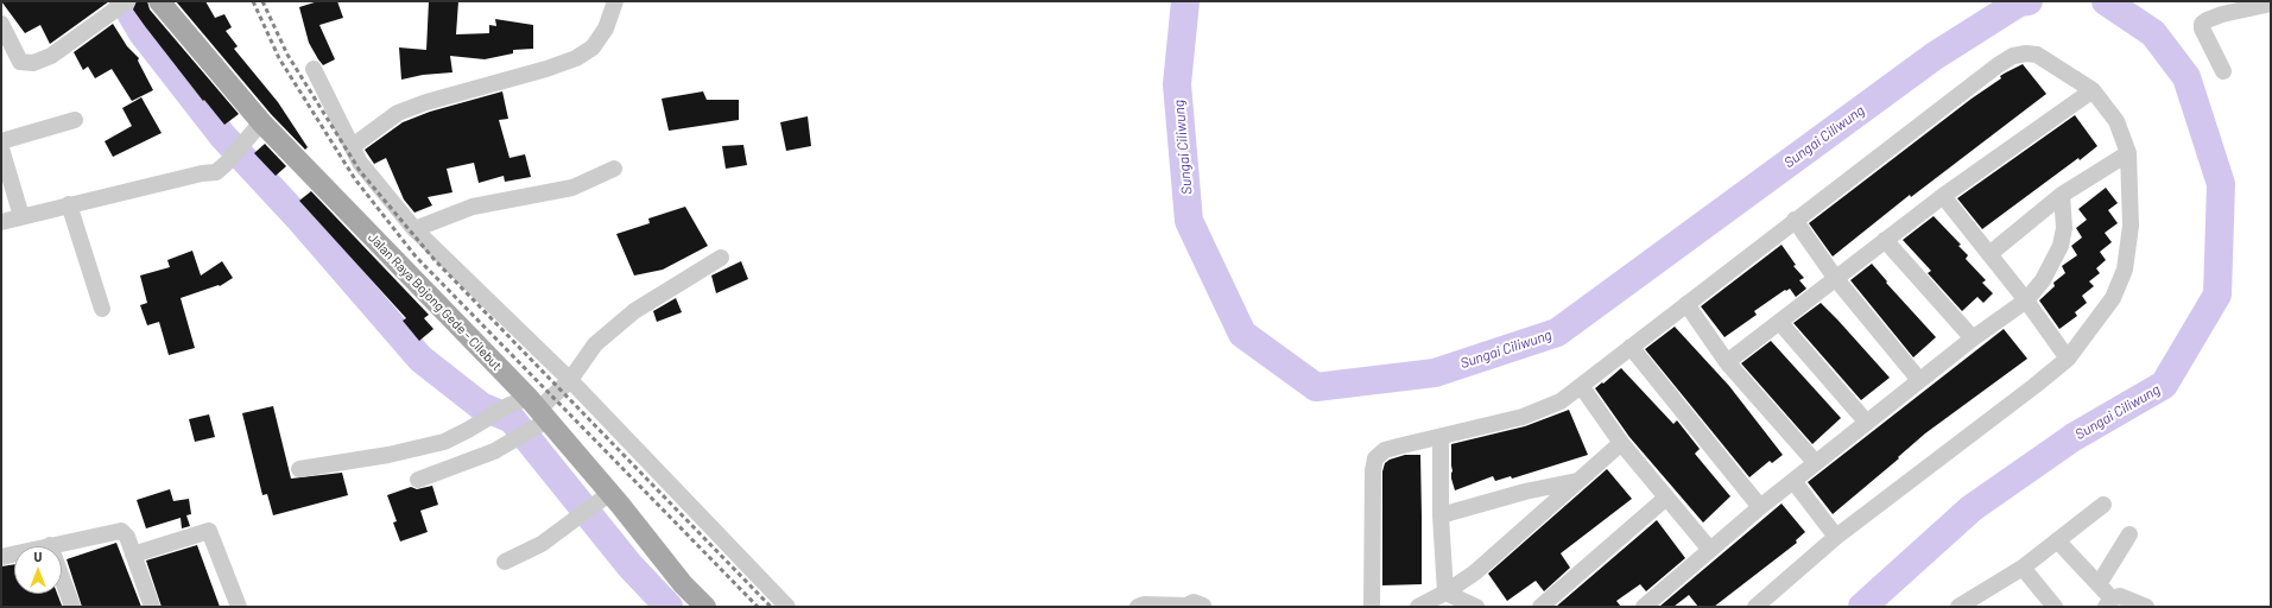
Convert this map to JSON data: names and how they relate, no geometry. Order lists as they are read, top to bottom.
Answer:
{
  "streets": {
    "main road": ["Jalan Raya Bojong Gede - Cilebut"]
  },
  "water": ["Sungai Ciliwung"],
  "north": "top"
}
